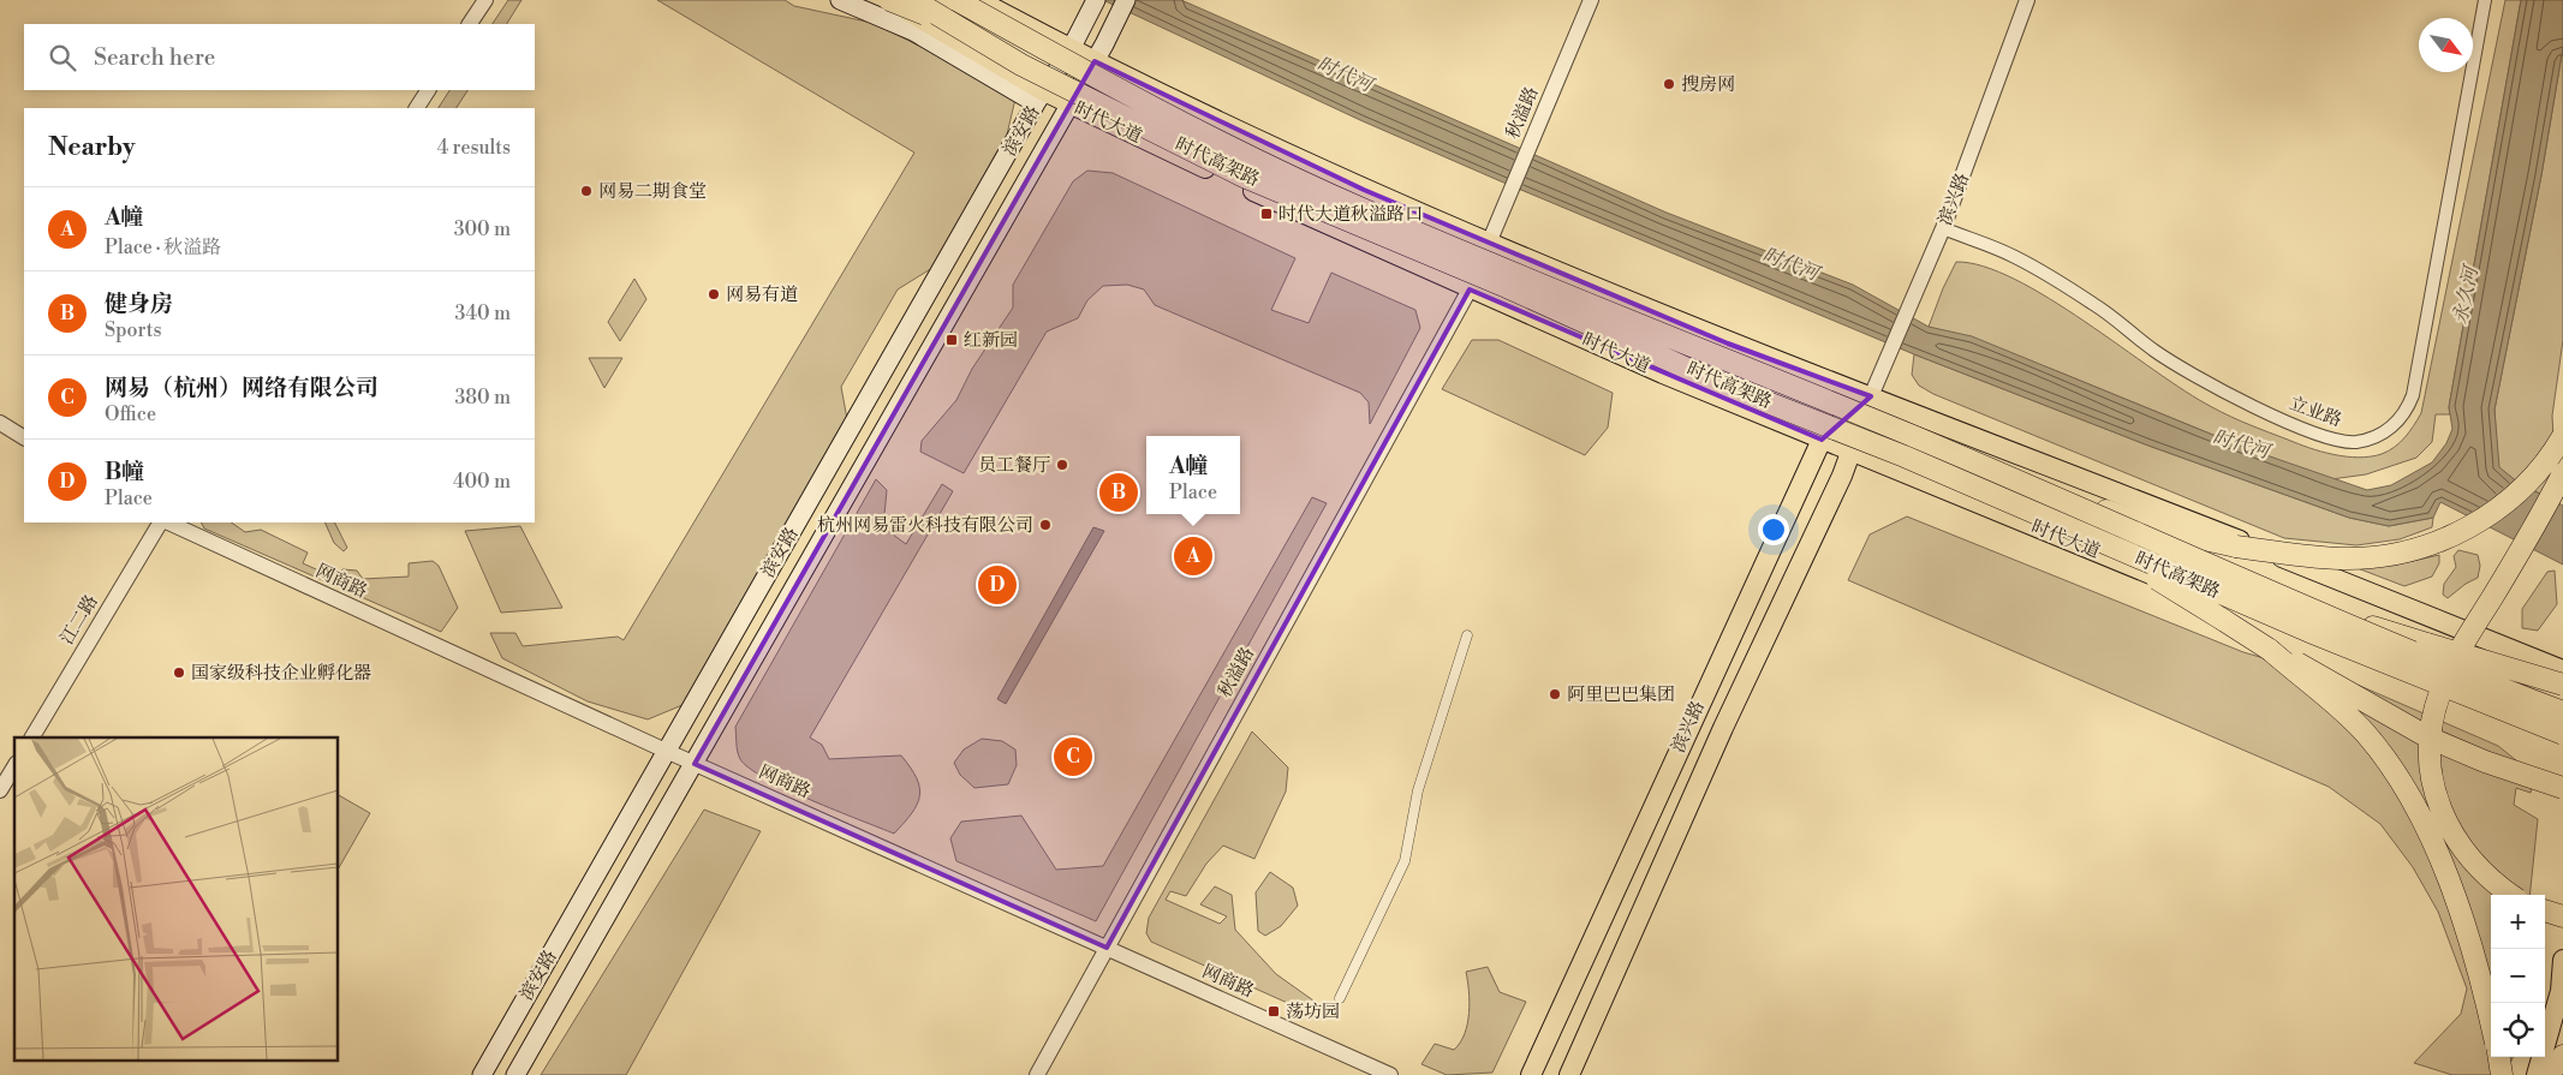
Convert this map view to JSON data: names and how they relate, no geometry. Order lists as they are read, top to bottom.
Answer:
{
  "streets": {
    "highway": ["时代高架路"],
    "main road": ["时代大道", "滨安路", "滨兴路"],
    "street": [
      "秋溢路",
      "立业路",
      "网商路",
      "江二路"
    ]
  },
  "crossings": [
    ["秋溢路", "时代大道"],
    ["秋溢路", "网商路"],
    ["时代大道", "滨安路"],
    ["时代大道", "滨兴路"],
    ["滨安路", "网商路"],
    ["滨兴路", "立业路"]
  ],
  "water": ["时代河", "永久河"],
  "places": {
    "other": [
      "搜房网",
      "网易二期食堂",
      "网易有道",
      "员工餐厅",
      "杭州网易雷火科技有限公司",
      "国家级科技企业孵化器",
      "阿里巴巴集团"
    ],
    "transit": ["时代大道秋溢路口", "红新园", "荡坊园"]
  },
  "north": "bottom right",
  "page": {
    "search": "Search here",
    "heading": ["Nearby", "4 results"],
    "list": [
      {
        "mark": "A",
        "name": "A幢",
        "note": "Place · 秋溢路",
        "value": "300 m"
      },
      {
        "mark": "B",
        "name": "健身房",
        "note": "Sports",
        "value": "340 m"
      },
      {
        "mark": "C",
        "name": "网易（杭州）网络有限公司",
        "note": "Office",
        "value": "380 m"
      },
      {
        "mark": "D",
        "name": "B幢",
        "note": "Place",
        "value": "400 m"
      }
    ],
    "popup": ["A幢", "Place"],
    "pins": [
      "B",
      "A",
      "D",
      "C"
    ],
    "map_buttons": ["+", "−"]
  }
}
